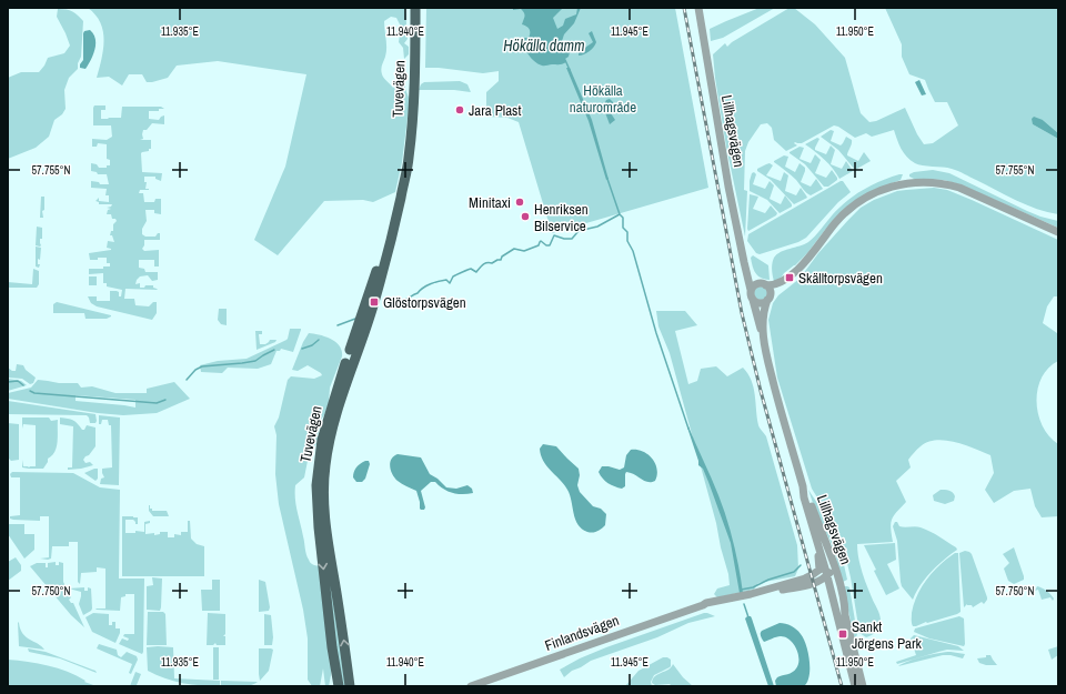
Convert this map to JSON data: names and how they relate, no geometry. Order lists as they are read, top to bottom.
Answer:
{
  "streets": {
    "main road": ["Tuvevägen"],
    "street": ["Lillhagsvägen", "Finlandsvägen"]
  },
  "crossings": [
    ["Lillhagsvägen", "Finlandsvägen"]
  ],
  "water": ["Hökälla damm"],
  "parks": ["Hökälla naturområde"],
  "places": {
    "other": ["Jara Plast", "Minitaxi", "Henriksen Bilservice"],
    "transit": ["Skälltorpsvägen", "Glöstorpsvägen", "Sankt Jörgens Park"]
  },
  "coordinates": [
    "11.935°E",
    "11.940°E",
    "11.945°E",
    "11.950°E",
    "57.755°N",
    "57.750°N"
  ]
}
